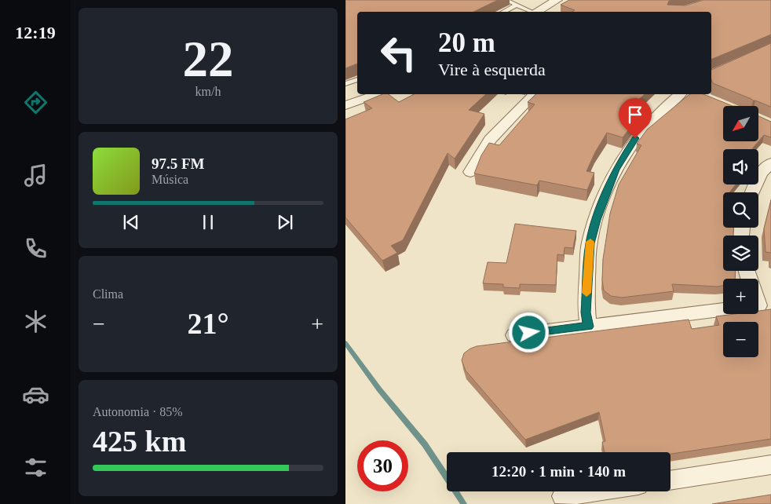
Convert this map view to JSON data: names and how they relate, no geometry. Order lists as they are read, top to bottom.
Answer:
{
  "north": "bottom left",
  "page": {
    "tabs": "12:19",
    "tile": [
      ["22", "km/h"],
      "Clima",
      ["Autonomia · 85%", "425 km"]
    ],
    "turn": ["20 m", "Vire à esquerda"],
    "map_buttons": ["+", "−"],
    "song": ["97.5 FM", "Música"],
    "heat": ["−", "21°", "+"],
    "limit": "30",
    "trip": "12:20 · 1 min · 140 m"
  }
}
